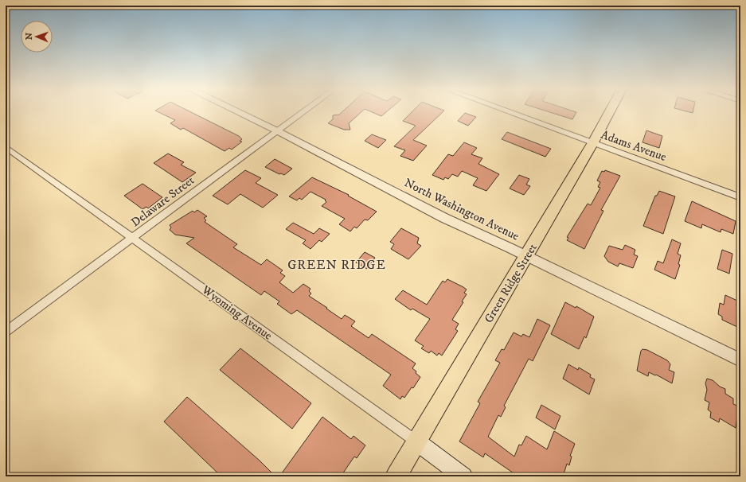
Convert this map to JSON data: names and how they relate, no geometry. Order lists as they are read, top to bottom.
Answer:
{
  "streets": {
    "main road": ["Green Ridge Street", "Wyoming Avenue"],
    "street": ["Adams Avenue", "Delaware Street", "North Washington Avenue"]
  },
  "crossings": [
    ["Adams Avenue", "Green Ridge Street"],
    ["Delaware Street", "North Washington Avenue"],
    ["Delaware Street", "Wyoming Avenue"],
    ["North Washington Avenue", "Green Ridge Street"],
    ["Green Ridge Street", "Wyoming Avenue"]
  ],
  "districts": ["GREEN RIDGE"],
  "north": "left"
}
